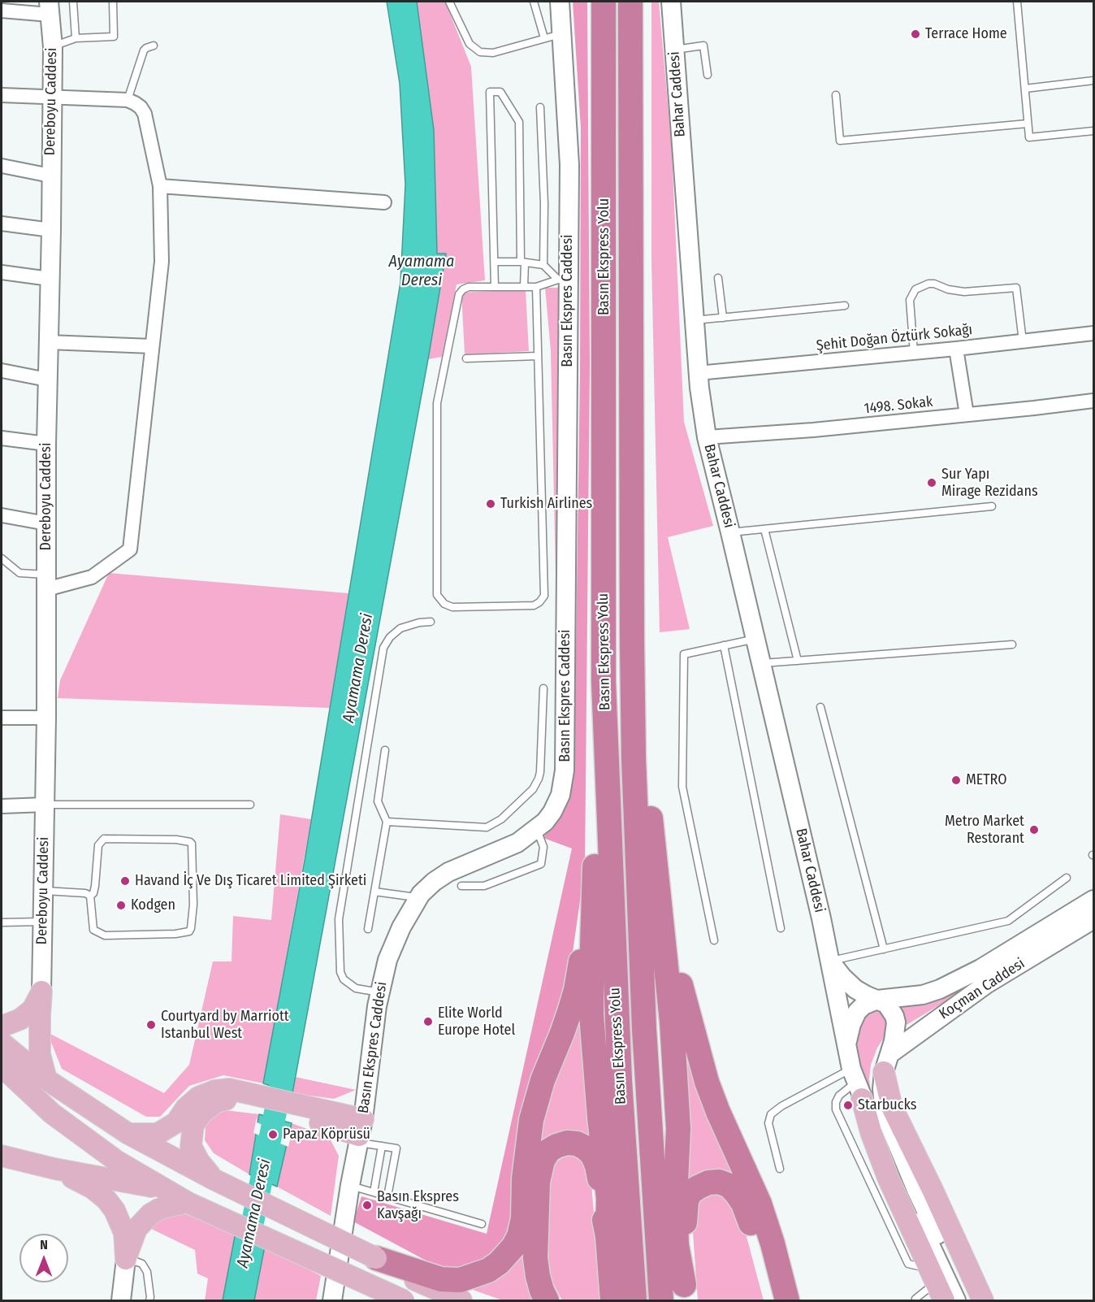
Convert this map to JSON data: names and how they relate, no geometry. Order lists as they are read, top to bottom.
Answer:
{
  "streets": {
    "highway": ["Basın Ekspress Yolu"],
    "main road": [
      "Bahar Caddesi",
      "Dereboyu Caddesi",
      "Basın Ekspres Caddesi",
      "Koçman Caddesi"
    ],
    "street": ["Şehit Doğan Öztürk Sokağı", "1498. Sokak"]
  },
  "crossings": [
    ["Bahar Caddesi", "Şehit Doğan Öztürk Sokağı"],
    ["Bahar Caddesi", "1498. Sokak"]
  ],
  "water": ["Ayamama Deresi"],
  "places": [
    "Terrace Home",
    "Sur Yapı Mirage Rezidans",
    "Turkish Airlines",
    "METRO",
    "Metro Market Restorant",
    "Havand İç Ve Dış Ticaret Limited Şirketi",
    "Kodgen",
    "Elite World Europe Hotel",
    "Courtyard by Marriott Istanbul West",
    "Starbucks",
    "Papaz Köprüsü",
    "Basın Ekspres Kavşağı"
  ],
  "north": "top"
}
